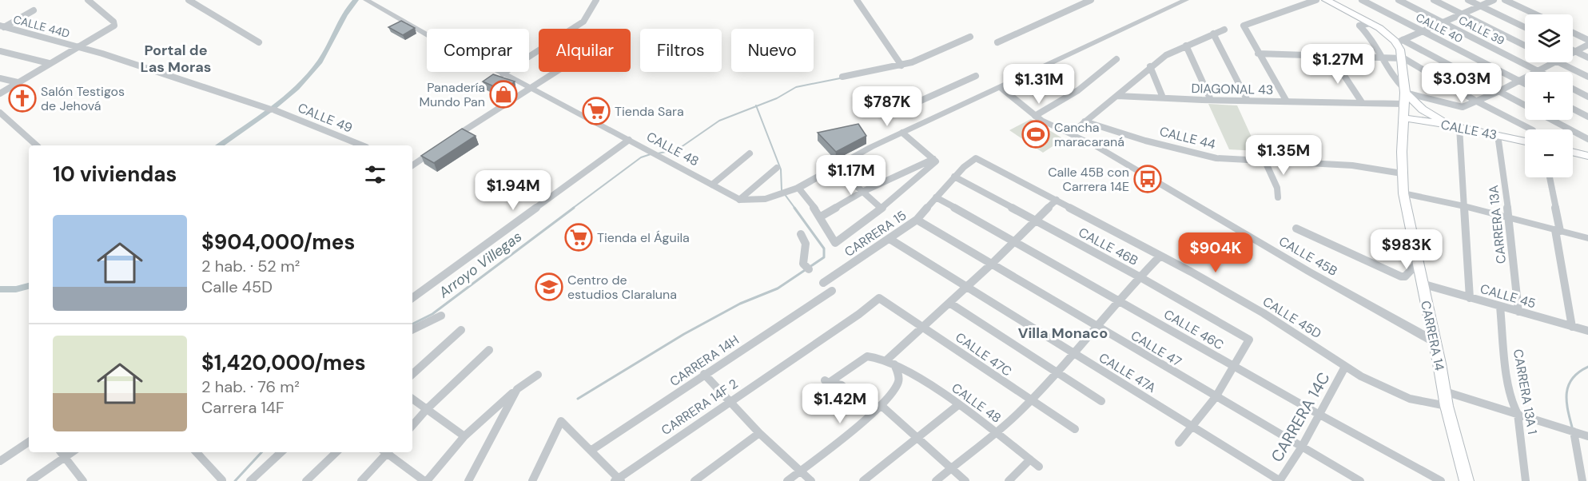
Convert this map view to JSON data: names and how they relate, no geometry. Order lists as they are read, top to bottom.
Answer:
{
  "streets": {
    "main road": ["CALLE 43", "CARRERA 14"],
    "street": [
      "CALLE 44D",
      "CALLE 40",
      "CALLE 39",
      "DIAGONAL 43",
      "CALLE 49",
      "CALLE 44",
      "CALLE 48",
      "CARRERA 13A",
      "CARRERA 15",
      "CALLE 46B",
      "CALLE 45B",
      "CALLE 45",
      "CALLE 45D",
      "CALLE 46C",
      "CALLE 47",
      "CALLE 47C",
      "CARRERA 14H",
      "CALLE 47A",
      "CARRERA 13A 1",
      "CARRERA 14F 2",
      "CARRERA 14C"
    ]
  },
  "crossings": [
    ["CALLE 44D", "CALLE 49"],
    ["DIAGONAL 43", "CARRERA 14"],
    ["CALLE 43", "CARRERA 13A"],
    ["CALLE 43", "CARRERA 14"],
    ["CALLE 44", "CARRERA 14"],
    ["CARRERA 13A", "CALLE 45"],
    ["CARRERA 15", "CALLE 46B"],
    ["CARRERA 15", "CALLE 45D"],
    ["CARRERA 15", "CALLE 46C"],
    ["CARRERA 15", "CALLE 47"],
    ["CARRERA 15", "CALLE 47A"],
    ["CALLE 46B", "CALLE 46C"],
    ["CALLE 45B", "CARRERA 14"],
    ["CALLE 45", "CARRERA 14"],
    ["CALLE 45", "CARRERA 13A 1"],
    ["CALLE 45D", "CARRERA 14"],
    ["CALLE 45D", "CARRERA 14C"],
    ["CALLE 46C", "CARRERA 14C"],
    ["CALLE 47", "CARRERA 14C"],
    ["CALLE 47C", "CARRERA 14F 2"],
    ["CALLE 47A", "CARRERA 14C"]
  ],
  "districts": ["Portal de Las Moras", "Villa Monaco"],
  "water": ["Arroyo Villegas"],
  "places": {
    "shop": ["Panadería Mundo Pan"],
    "church": ["Salón Testigos de Jehová"],
    "supermarket": ["Tienda Sara", "Tienda el Águila"],
    "sports": ["Cancha maracaraná"],
    "bus stop": ["Calle 45B con Carrera 14E"],
    "school or university": ["Centro de estudios Claraluna"]
  },
  "page": {
    "map_buttons": ["+", "−"],
    "chip": [
      "Comprar",
      "Alquilar",
      "Filtros",
      "Nuevo"
    ],
    "price": [
      "$1.27M",
      "$3.03M",
      "$1.31M",
      "$787K",
      "$1.35M",
      "$1.17M",
      "$1.94M",
      "$983K",
      "$904K",
      "$1.42M"
    ],
    "heading": "10 viviendas",
    "list": [
      {
        "name": "$904,000/mes",
        "note": "2 hab. · 52 m² · Calle 45D"
      },
      {
        "name": "$1,420,000/mes",
        "note": "2 hab. · 76 m² · Carrera 14F"
      }
    ]
  }
}
